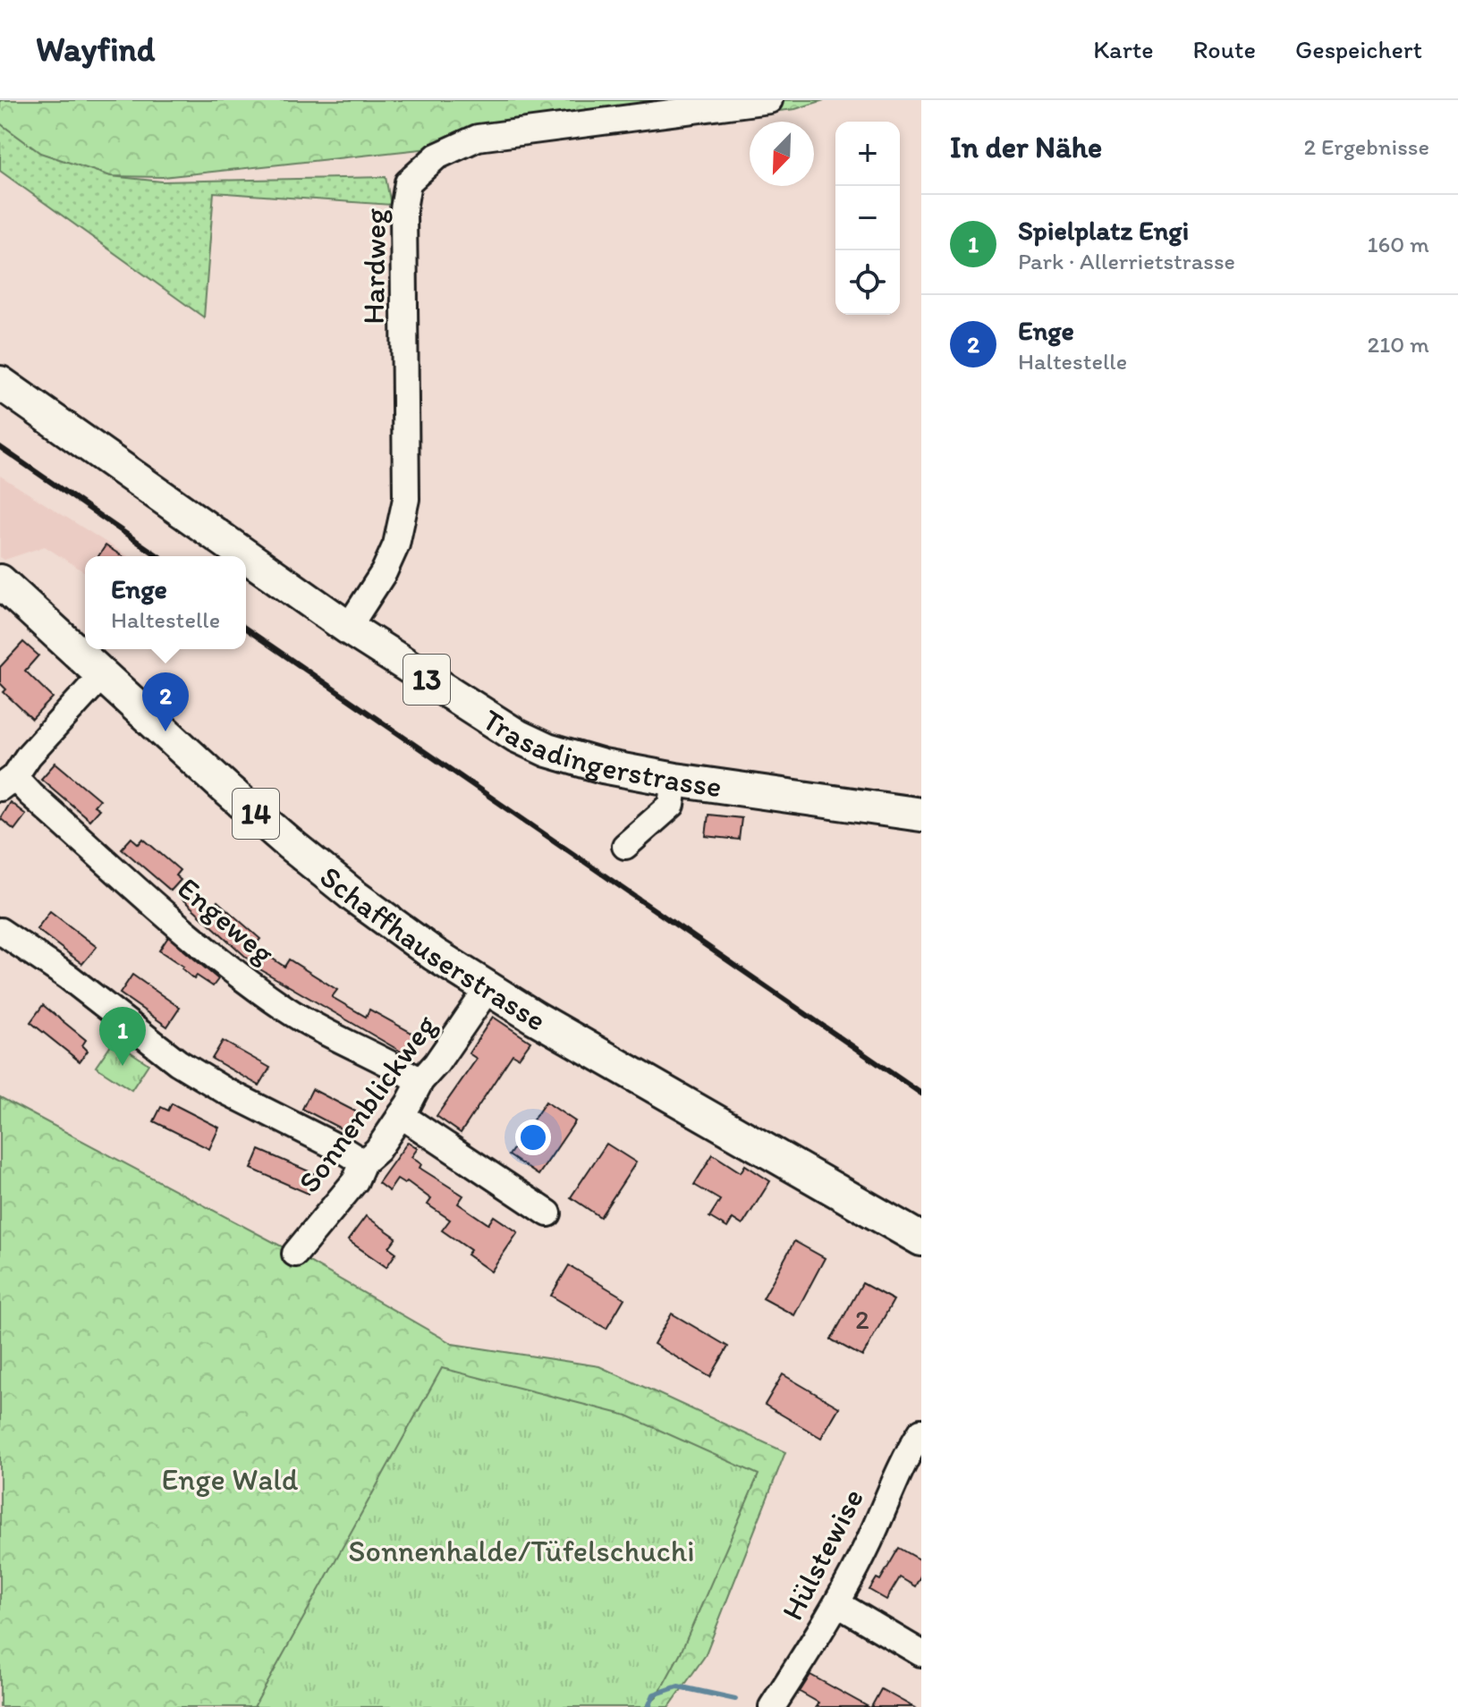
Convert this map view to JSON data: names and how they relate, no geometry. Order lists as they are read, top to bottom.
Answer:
{
  "streets": {
    "main road": [
      "13",
      "Trasadingerstrasse",
      "14",
      "Schaffhauserstrasse"
    ],
    "street": [
      "Hardweg",
      "Engeweg",
      "Sonnenblickweg",
      "Hülstewise"
    ]
  },
  "crossings": [
    ["Hardweg", "Trasadingerstrasse"],
    ["Engeweg", "Sonnenblickweg"],
    ["Schaffhauserstrasse", "Sonnenblickweg"]
  ],
  "parks": ["Enge Wald", "Sonnenhalde/Tüfelschuchi"],
  "house_numbers": ["2"],
  "north": "bottom left",
  "page": {
    "header": "Wayfind",
    "nav": ["Karte", "Route", "Gespeichert"],
    "heading": ["In der Nähe", "2 Ergebnisse"],
    "map_buttons": ["+", "−"],
    "list": [
      {
        "mark": "1",
        "name": "Spielplatz Engi",
        "note": "Park · Allerrietstrasse",
        "value": "160 m"
      },
      {
        "mark": "2",
        "name": "Enge",
        "note": "Haltestelle",
        "value": "210 m"
      }
    ],
    "popup": ["Enge", "Haltestelle"],
    "pins": ["2", "1"]
  }
}
